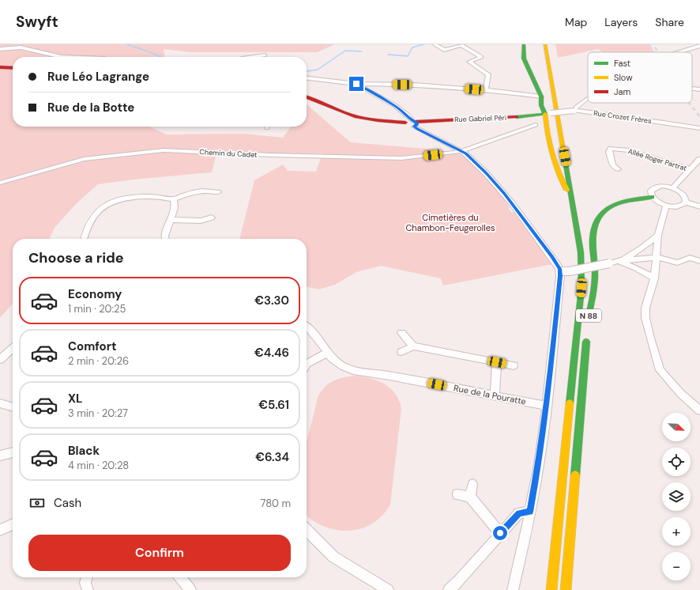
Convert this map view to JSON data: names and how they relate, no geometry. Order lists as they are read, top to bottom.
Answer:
{
  "streets": {
    "main road": ["Rue Gabriel Péri", "N 88"],
    "street": [
      "Rue Crozet Frères",
      "Chemin du Cadet",
      "Allée Roger Partrat",
      "Rue de la Pouratte"
    ]
  },
  "crossings": [
    ["Rue Crozet Frères", "Rue Gabriel Péri"]
  ],
  "parks": ["Cimetières du Chambon-Feugerolles"],
  "legend": ["Fast", "Slow", "Jam"],
  "north": "bottom right",
  "page": {
    "header": "Swyft",
    "nav": ["Map", "Layers", "Share"],
    "banner": ["Rue Léo Lagrange", "Rue de la Botte"],
    "heading": "Choose a ride",
    "list": [
      {
        "name": "Economy",
        "note": "1 min · 20:25",
        "value": "€3.30"
      },
      {
        "name": "Comfort",
        "note": "2 min · 20:26",
        "value": "€4.46"
      },
      {
        "name": "XL",
        "note": "3 min · 20:27",
        "value": "€5.61"
      },
      {
        "name": "Black",
        "note": "4 min · 20:28",
        "value": "€6.34"
      }
    ],
    "map_buttons": ["+", "−"],
    "pay": ["Cash", "780 m"],
    "buttons": "Confirm"
  }
}
